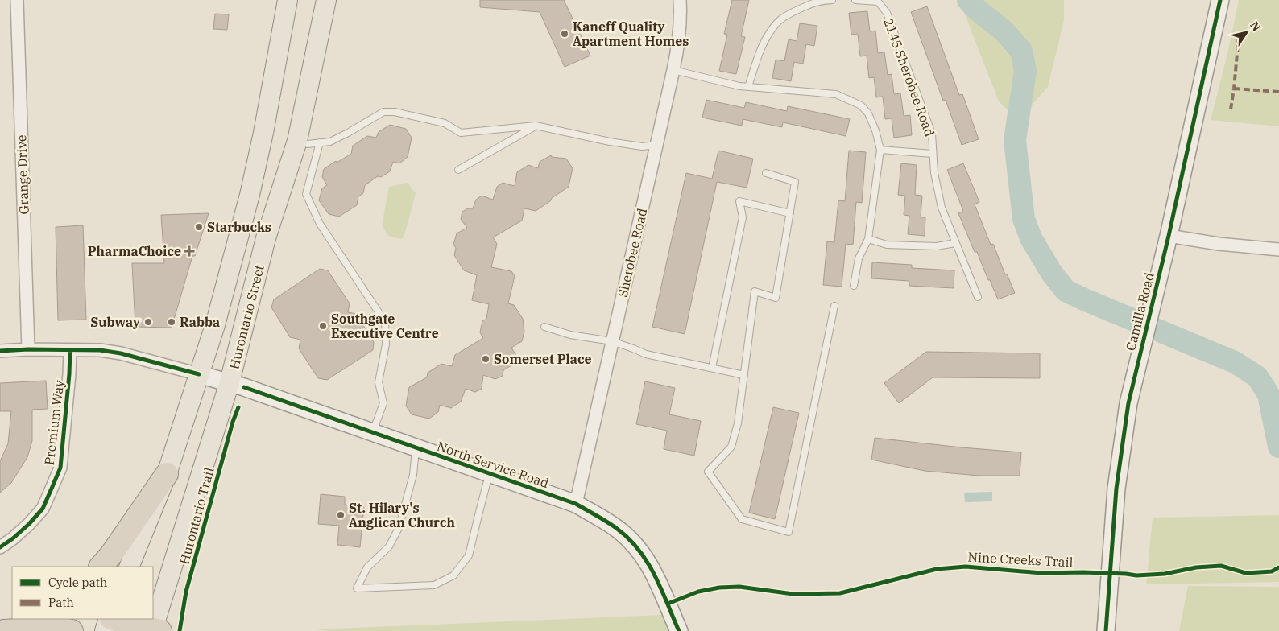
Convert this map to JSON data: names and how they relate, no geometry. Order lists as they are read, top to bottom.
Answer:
{
  "streets": {
    "main road": ["Hurontario Street"],
    "street": [
      "Grange Drive",
      "Sherobee Road",
      "Camilla Road",
      "Premium Way",
      "North Service Road"
    ],
    "lane": ["2145 Sherobee Road"],
    "cycle path": ["Hurontario Trail", "Nine Creeks Trail"]
  },
  "crossings": [
    ["Sherobee Road", "North Service Road"],
    ["Hurontario Street", "North Service Road"]
  ],
  "places": {
    "other": [
      "Kaneff Quality Apartment Homes",
      "Starbucks",
      "Subway",
      "Rabba",
      "Southgate Executive Centre",
      "Somerset Place",
      "St. Hilary's Anglican Church"
    ],
    "health": ["PharmaChoice"]
  },
  "legend": ["Cycle path", "Path"],
  "north": "top right"
}
